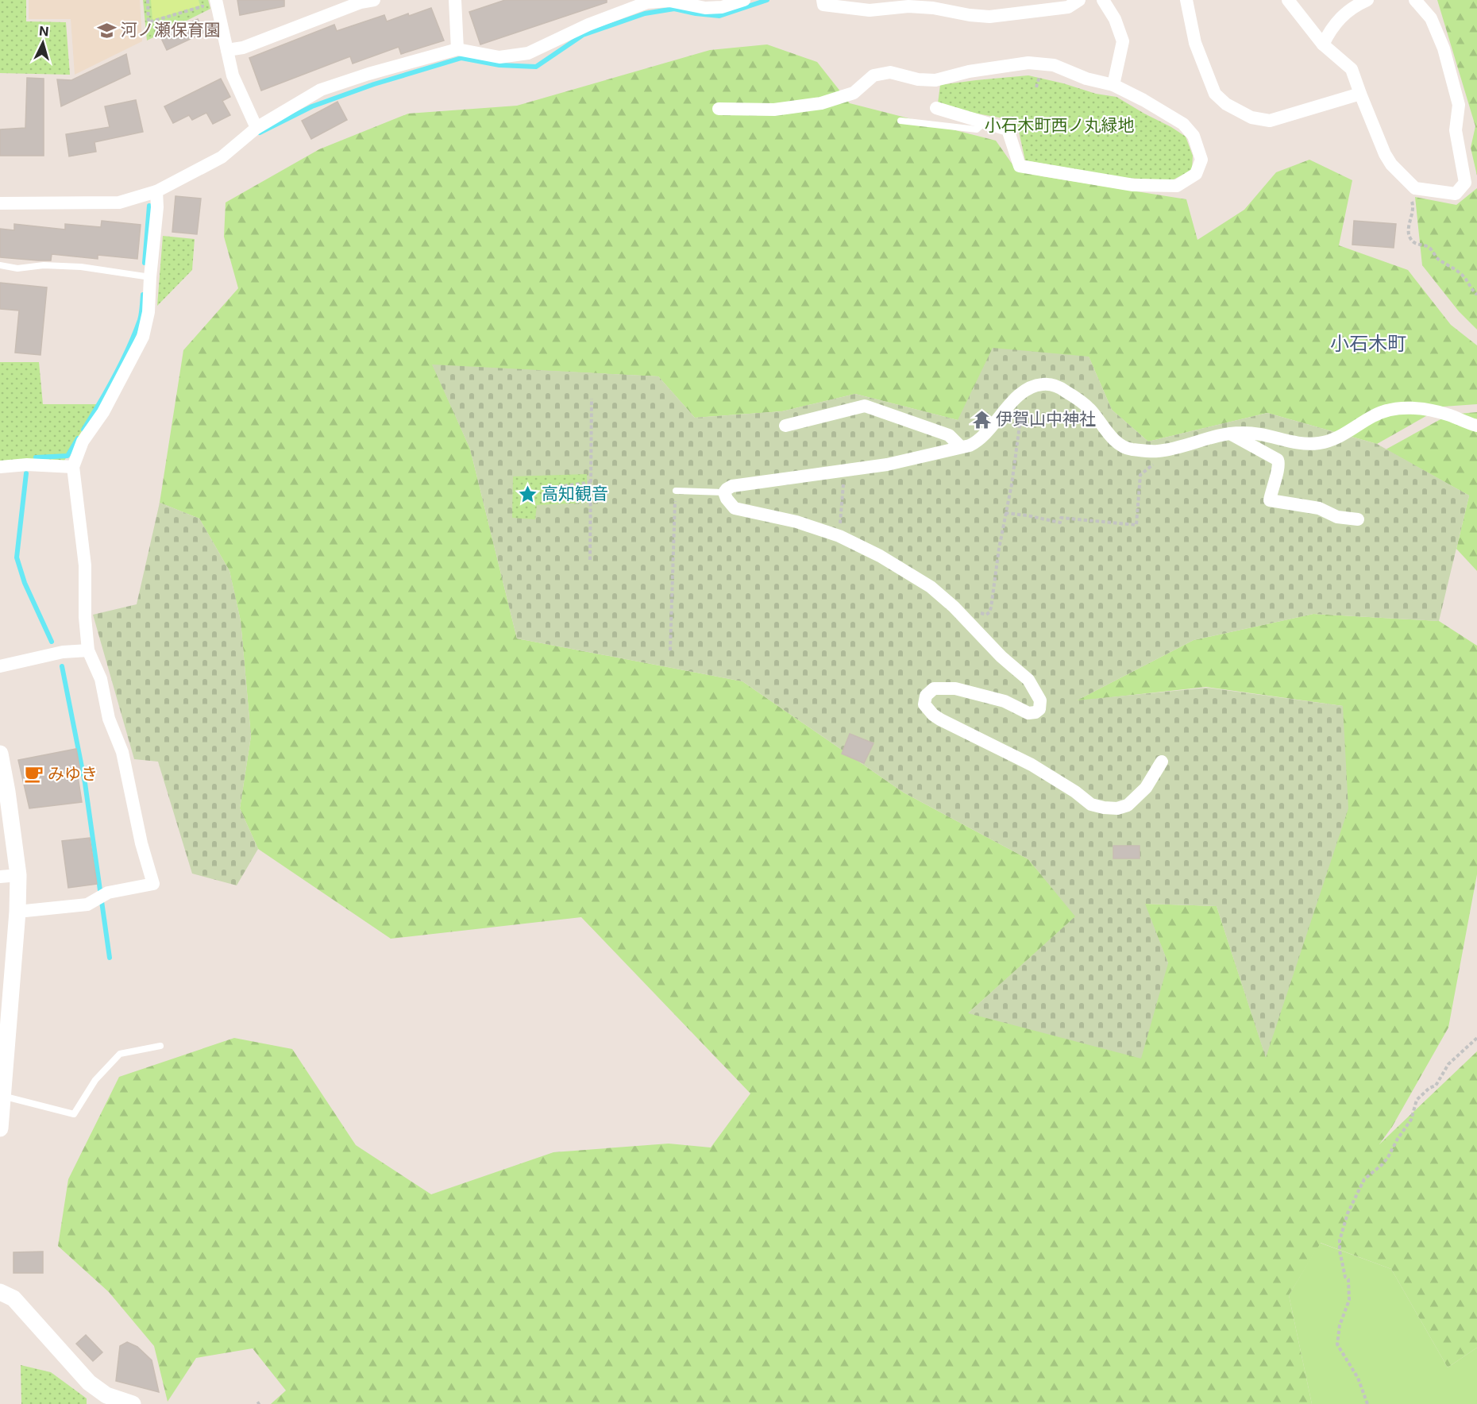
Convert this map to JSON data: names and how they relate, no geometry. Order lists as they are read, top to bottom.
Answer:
{
  "districts": ["小石木町"],
  "parks": ["小石木町西ノ丸緑地"],
  "places": {
    "school or university": ["河ノ瀬保育園"],
    "temple": ["伊賀山中神社"],
    "place": ["高知観音"],
    "cafe": ["みゆき"]
  },
  "north": "top"
}
